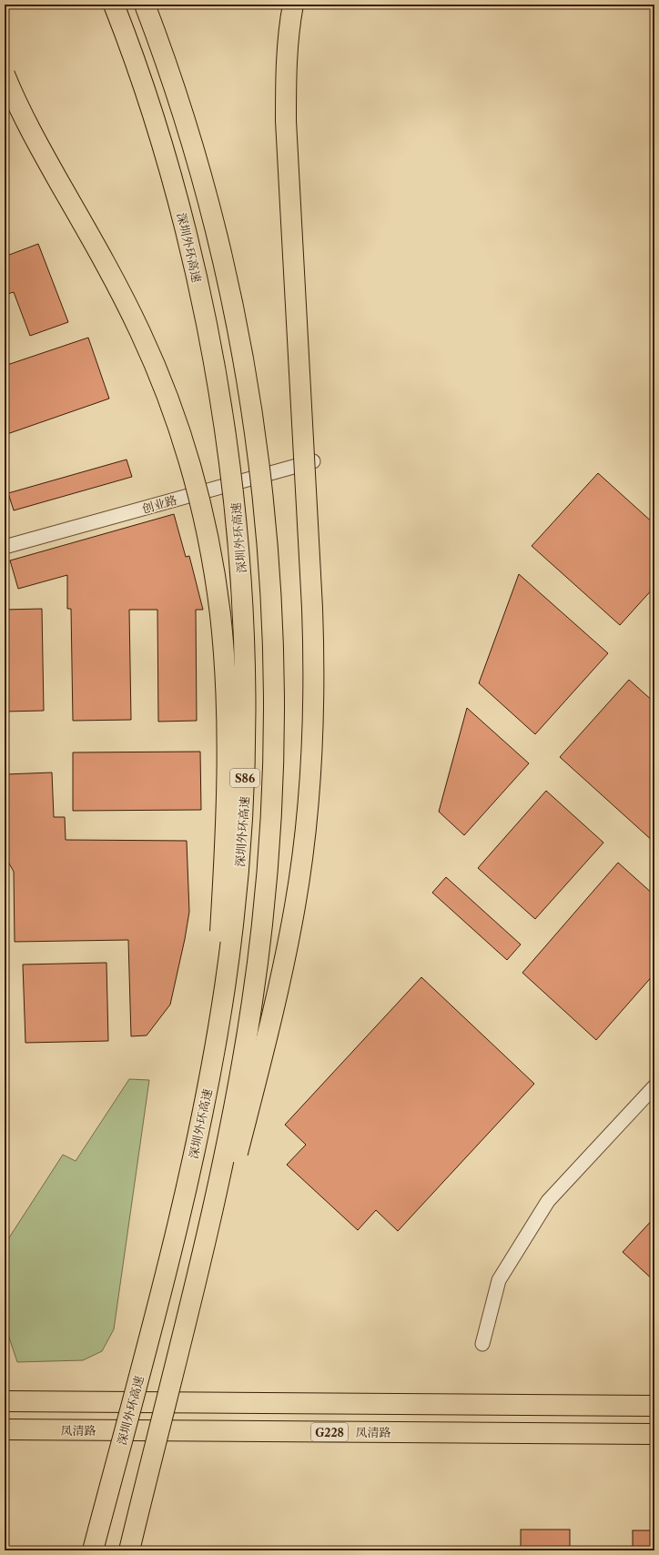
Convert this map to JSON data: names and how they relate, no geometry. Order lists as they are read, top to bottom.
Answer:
{
  "streets": {
    "highway": [
      "深圳外环高速",
      "S86",
      "凤清路",
      "G228"
    ],
    "street": ["创业路"]
  }
}
